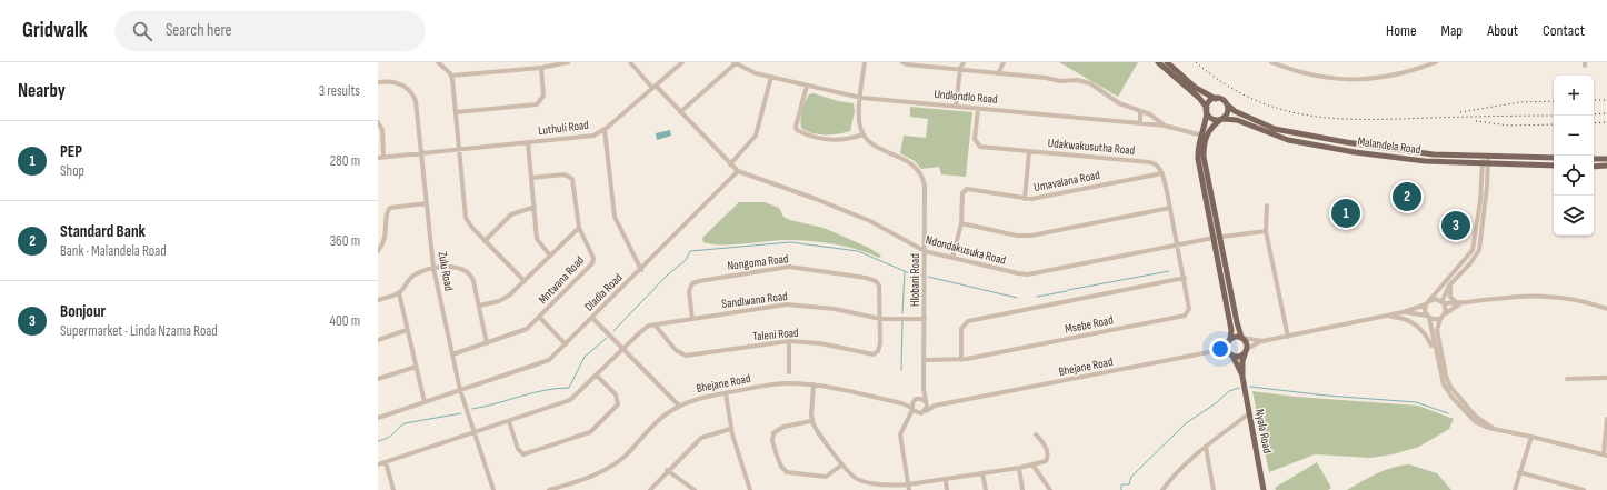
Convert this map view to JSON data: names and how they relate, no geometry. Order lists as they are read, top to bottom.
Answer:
{
  "streets": {
    "main road": ["Malandela Road", "Nyala Road"],
    "street": [
      "Undlondlo Road",
      "Luthuli Road",
      "Udakwakusutha Road",
      "Umavalana Road",
      "Ndondakusuka Road",
      "Nongoma Road",
      "Zulu Road",
      "Mntwana Road",
      "Hlobani Road",
      "Dladla Road",
      "Sandlwana Road",
      "Msebe Road",
      "Taleni Road",
      "Bhejane Road"
    ]
  },
  "crossings": [
    ["Undlondlo Road", "Udakwakusutha Road"],
    ["Luthuli Road", "Ndondakusuka Road"],
    ["Luthuli Road", "Zulu Road"],
    ["Udakwakusutha Road", "Umavalana Road"],
    ["Umavalana Road", "Ndondakusuka Road"],
    ["Ndondakusuka Road", "Hlobani Road"],
    ["Ndondakusuka Road", "Dladla Road"],
    ["Ndondakusuka Road", "Msebe Road"],
    ["Nongoma Road", "Sandlwana Road"],
    ["Nongoma Road", "Taleni Road"],
    ["Zulu Road", "Mntwana Road"],
    ["Zulu Road", "Dladla Road"],
    ["Zulu Road", "Sandlwana Road"],
    ["Hlobani Road", "Sandlwana Road"],
    ["Hlobani Road", "Msebe Road"],
    ["Hlobani Road", "Bhejane Road"],
    ["Sandlwana Road", "Taleni Road"],
    ["Bhejane Road", "Nyala Road"]
  ],
  "page": {
    "header": "Gridwalk",
    "search": "Search here",
    "nav": [
      "Home",
      "Map",
      "About",
      "Contact"
    ],
    "heading": ["Nearby", "3 results"],
    "map_buttons": ["+", "−"],
    "list": [
      {
        "mark": "1",
        "name": "PEP",
        "note": "Shop",
        "value": "280 m"
      },
      {
        "mark": "2",
        "name": "Standard Bank",
        "note": "Bank · Malandela Road",
        "value": "360 m"
      },
      {
        "mark": "3",
        "name": "Bonjour",
        "note": "Supermarket · Linda Nzama Road",
        "value": "400 m"
      }
    ],
    "pins": ["2", "1", "3"]
  }
}
